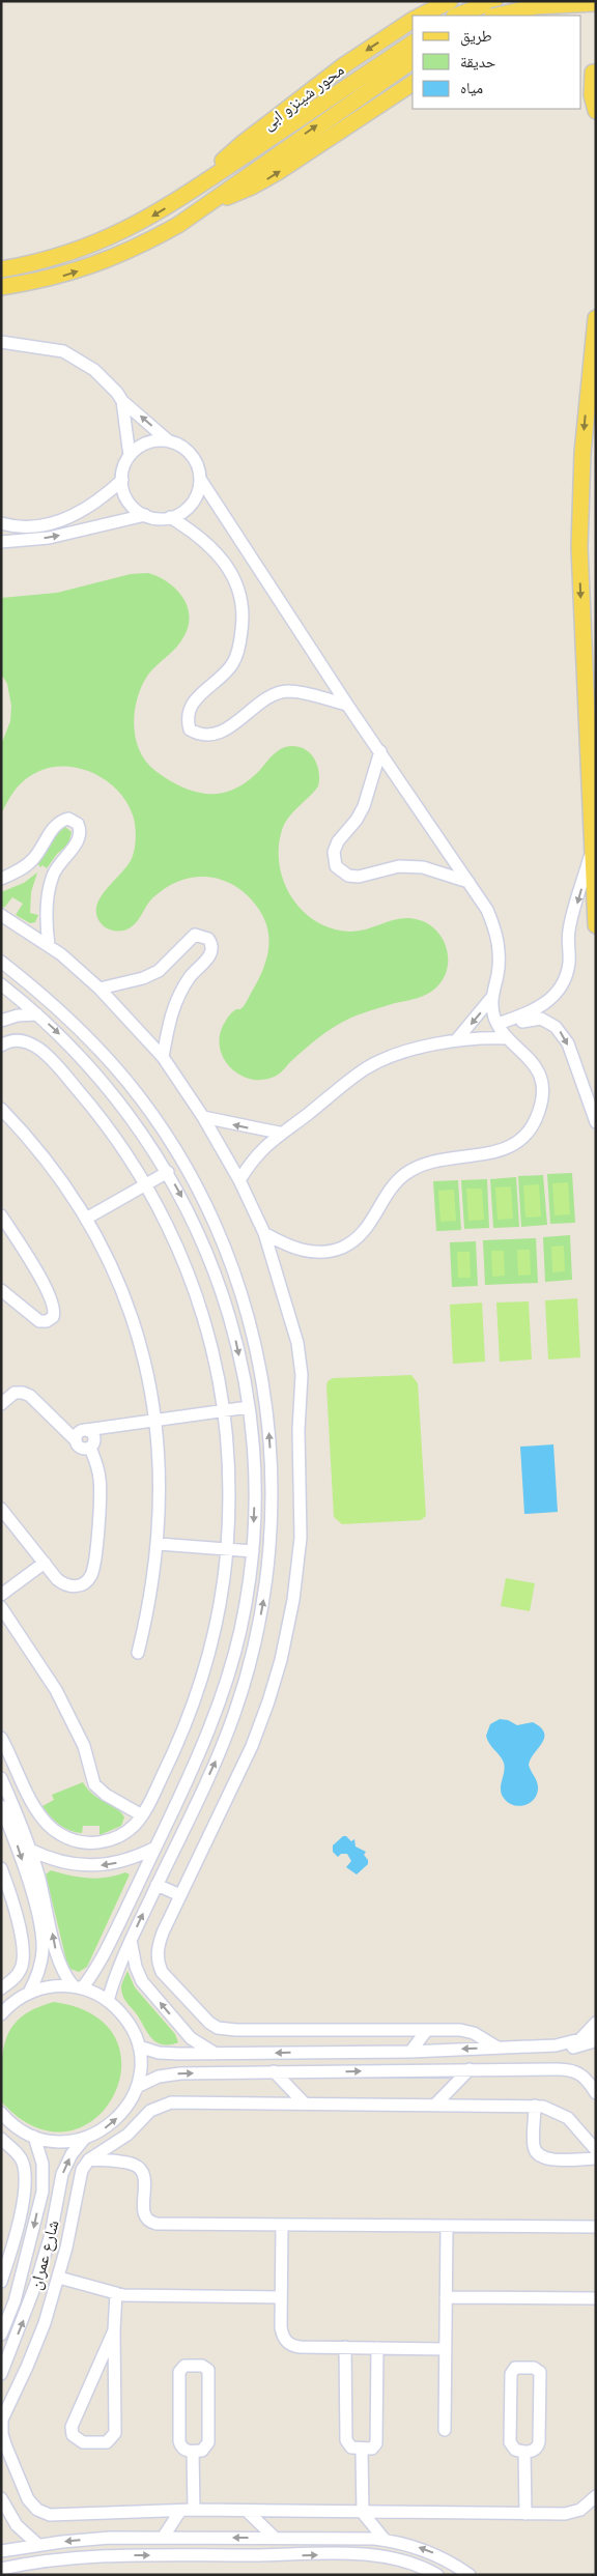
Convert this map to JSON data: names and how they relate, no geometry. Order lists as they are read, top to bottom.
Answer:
{
  "streets": {
    "main road": ["محور شينزو ابى"],
    "street": ["شارع عمران"]
  },
  "legend": ["طريق", "حديقة", "مياه"]
}
